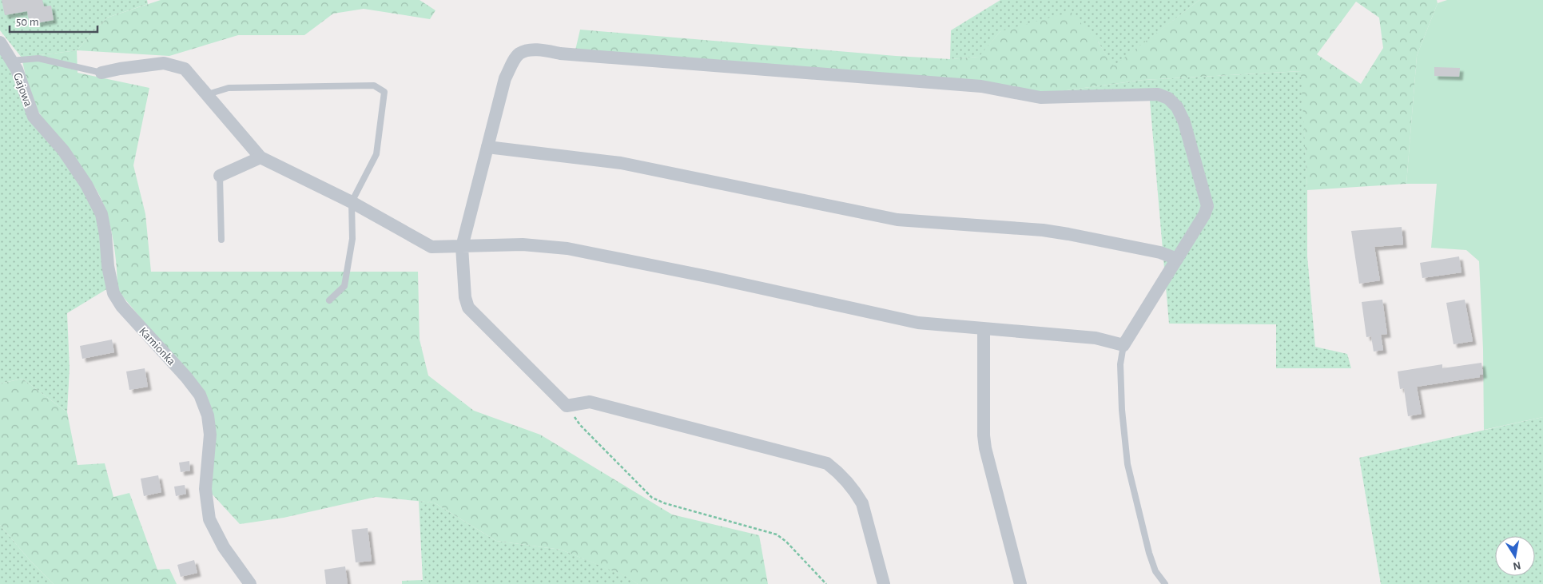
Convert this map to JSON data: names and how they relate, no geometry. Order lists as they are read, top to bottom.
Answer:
{
  "streets": {
    "street": ["Gajowa", "Kamionka"]
  },
  "crossings": [
    ["Gajowa", "Kamionka"]
  ],
  "scale_bar": "50 m",
  "north": "bottom"
}
